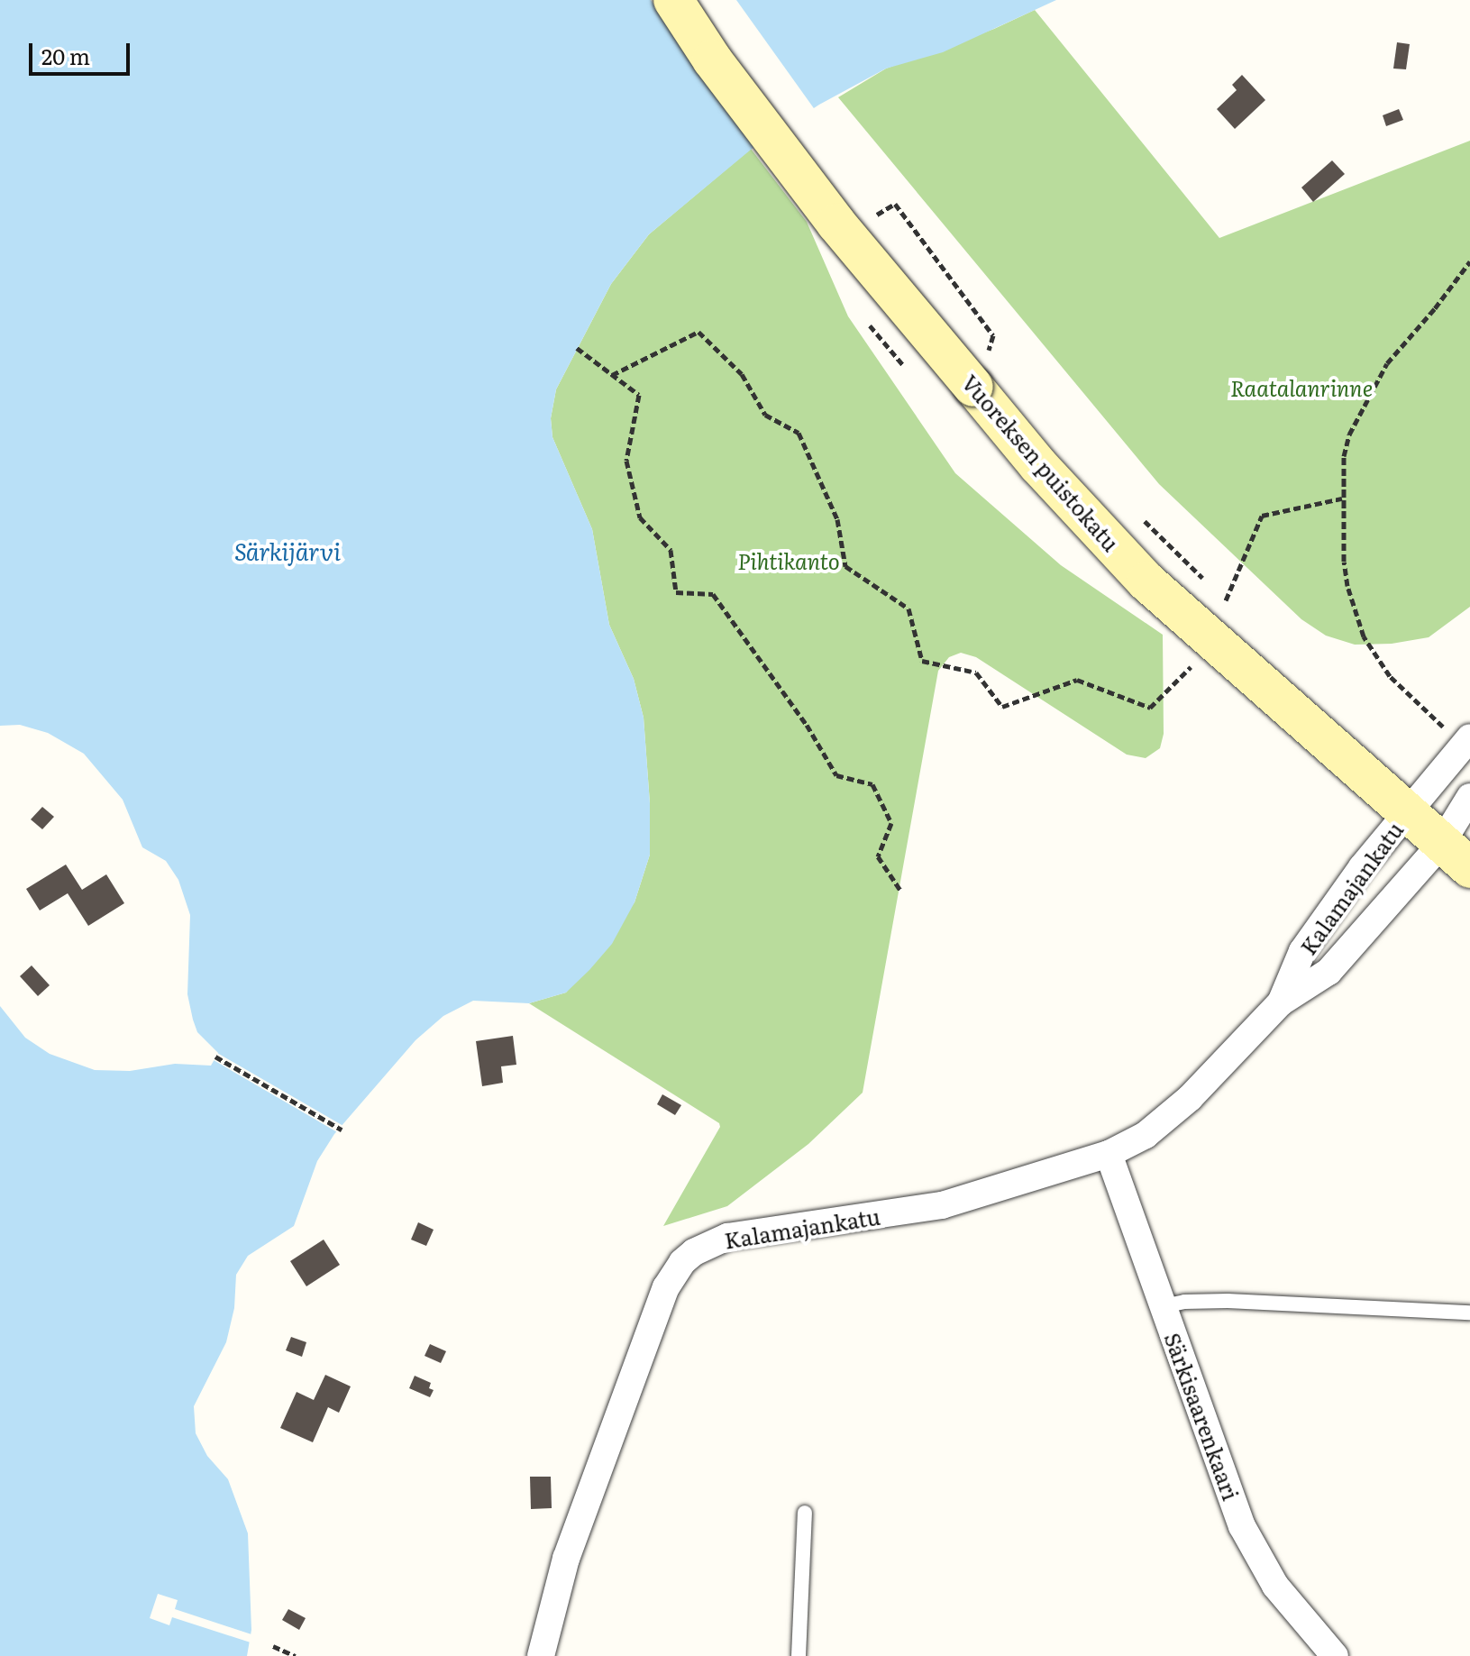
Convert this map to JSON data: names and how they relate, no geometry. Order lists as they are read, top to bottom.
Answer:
{
  "streets": {
    "main road": ["Vuoreksen puistokatu"],
    "street": ["Kalamajankatu", "Särkisaarenkaari"]
  },
  "crossings": [
    ["Vuoreksen puistokatu", "Kalamajankatu"],
    ["Kalamajankatu", "Särkisaarenkaari"]
  ],
  "water": ["Särkijärvi"],
  "parks": ["Raatalanrinne", "Pihtikanto"],
  "scale_bar": "20 m"
}
